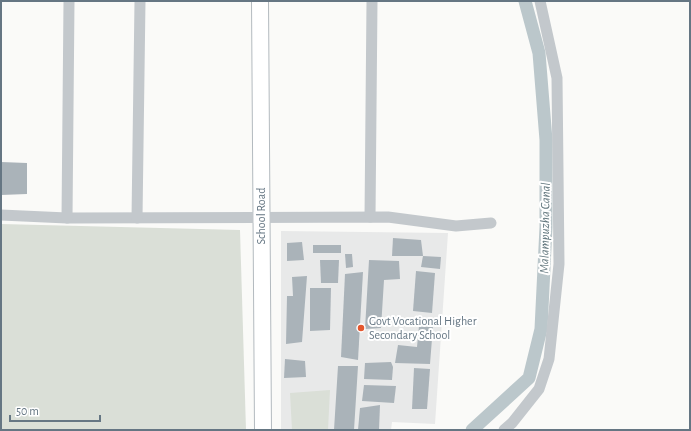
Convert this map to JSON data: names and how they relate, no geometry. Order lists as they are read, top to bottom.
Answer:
{
  "streets": {
    "street": ["School Road"]
  },
  "water": ["Malampuzha Canal"],
  "places": ["Govt Vocational Higher Secondary School"],
  "scale_bar": "50 m"
}
